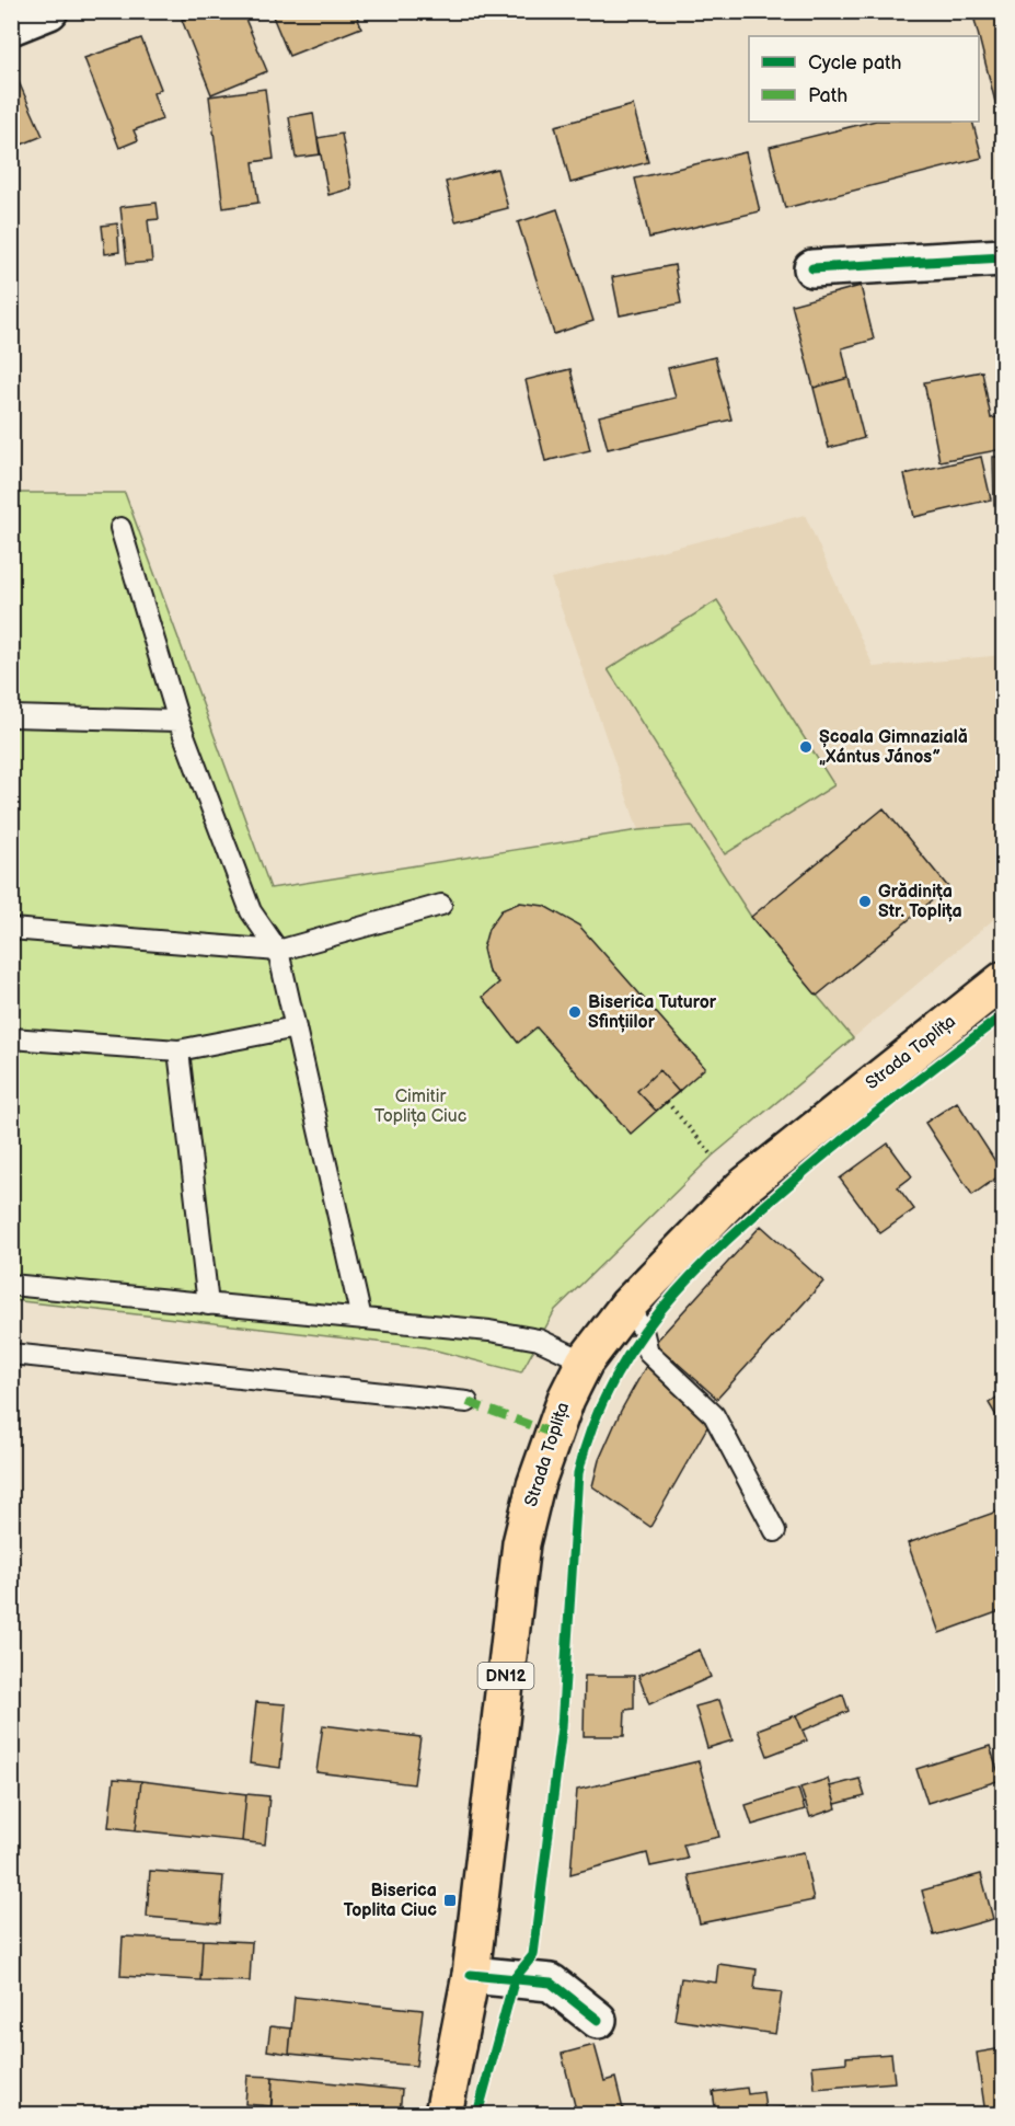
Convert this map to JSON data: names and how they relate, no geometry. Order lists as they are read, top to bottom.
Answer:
{
  "streets": {
    "main road": ["Strada Toplița", "DN12"]
  },
  "parks": ["Cimitir Toplița Ciuc"],
  "places": {
    "other": ["Școala Gimnazială „Xántus János”", "Grădinița Str. Toplița", "Biserica Tuturor Sfințiilor"],
    "transit": ["Biserica Toplita Ciuc"]
  },
  "legend": ["Cycle path", "Path"]
}
